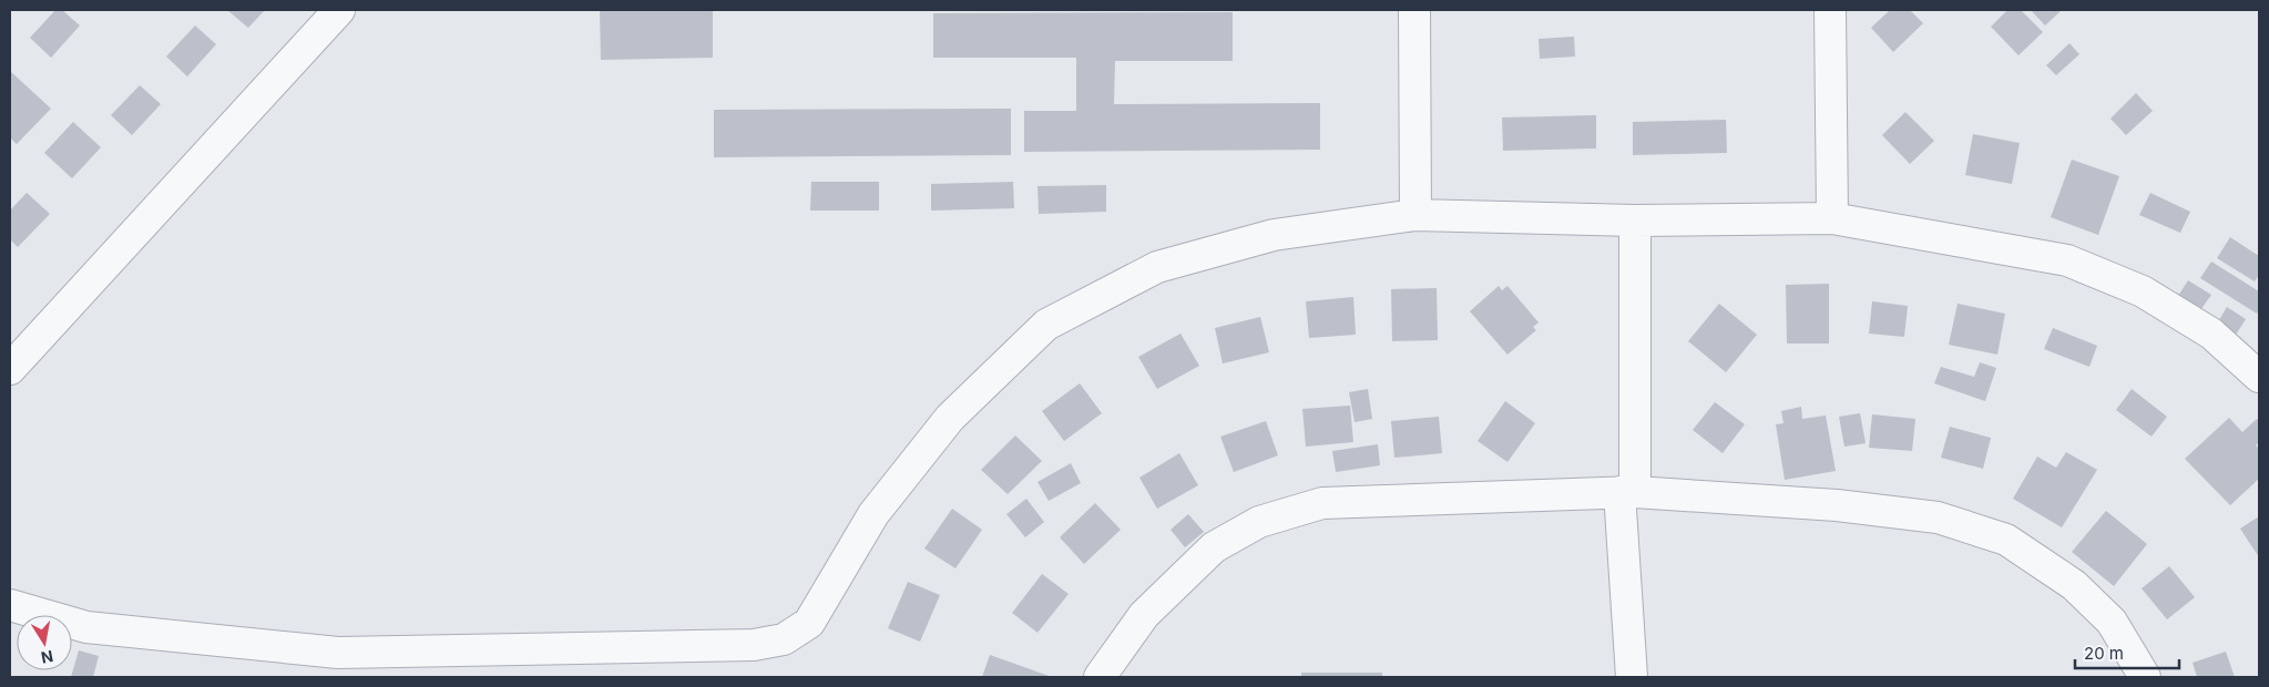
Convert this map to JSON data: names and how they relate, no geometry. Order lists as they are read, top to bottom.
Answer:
{
  "scale_bar": "20 m",
  "north": "bottom"
}
